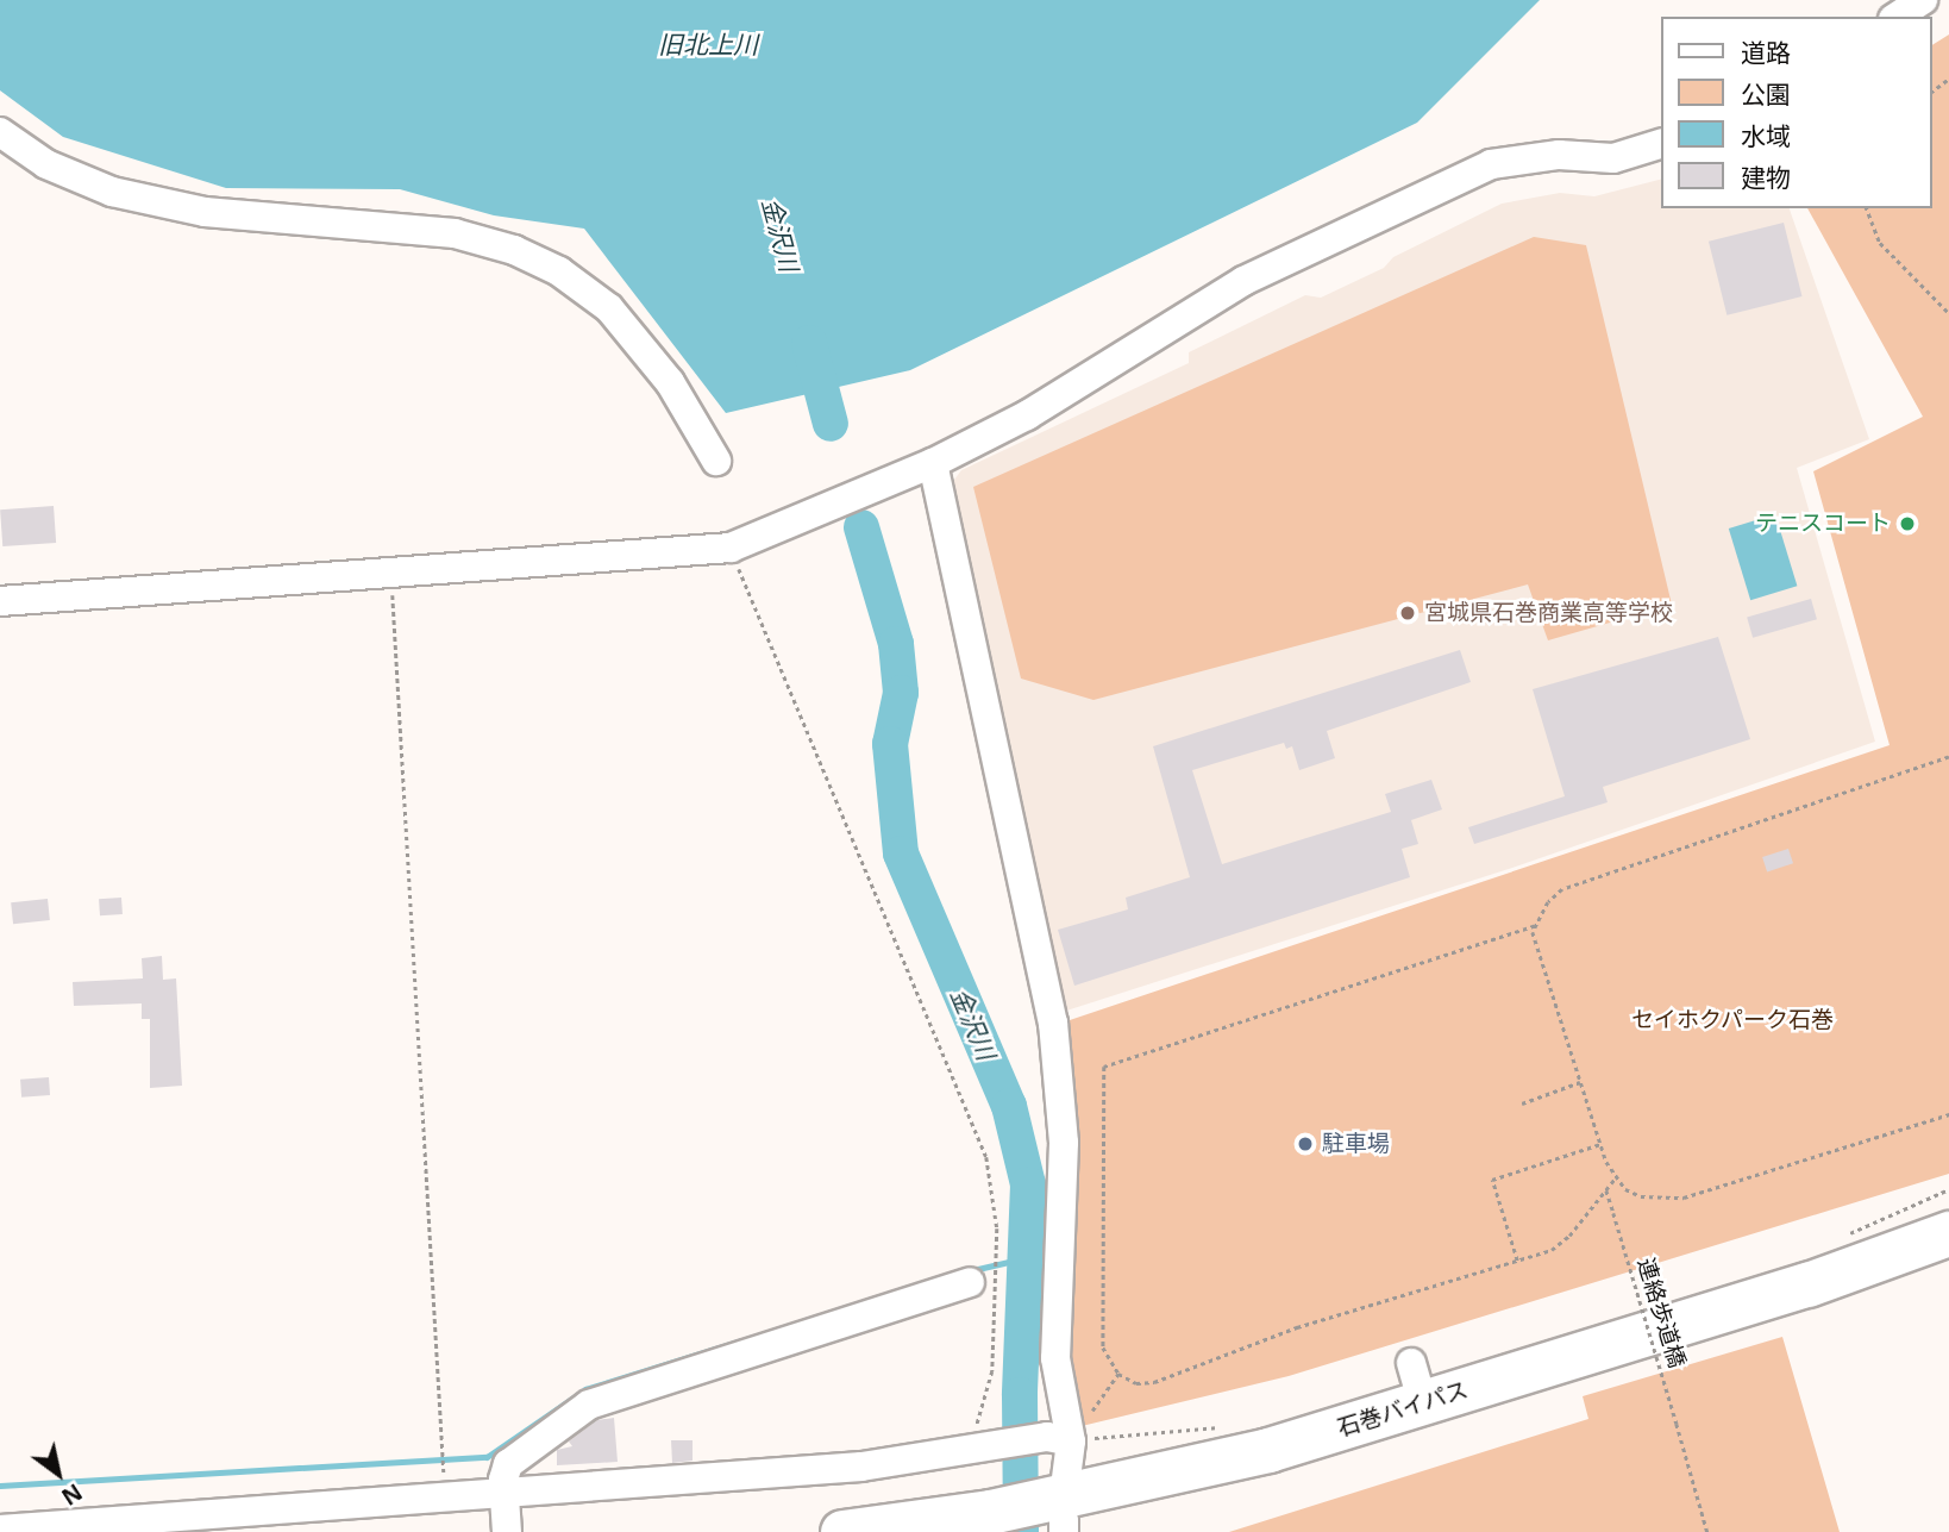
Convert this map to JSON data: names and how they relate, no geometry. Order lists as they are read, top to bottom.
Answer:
{
  "streets": {
    "highway": ["石巻バイパス"],
    "path": ["連絡歩道橋"]
  },
  "water": ["旧北上川", "金沢川"],
  "parks": ["セイホクパーク石巻"],
  "places": ["テニスコート", "宮城県石巻商業高等学校", "駐車場"],
  "legend": [
    "道路",
    "公園",
    "水域",
    "建物"
  ],
  "north": "bottom right"
}
